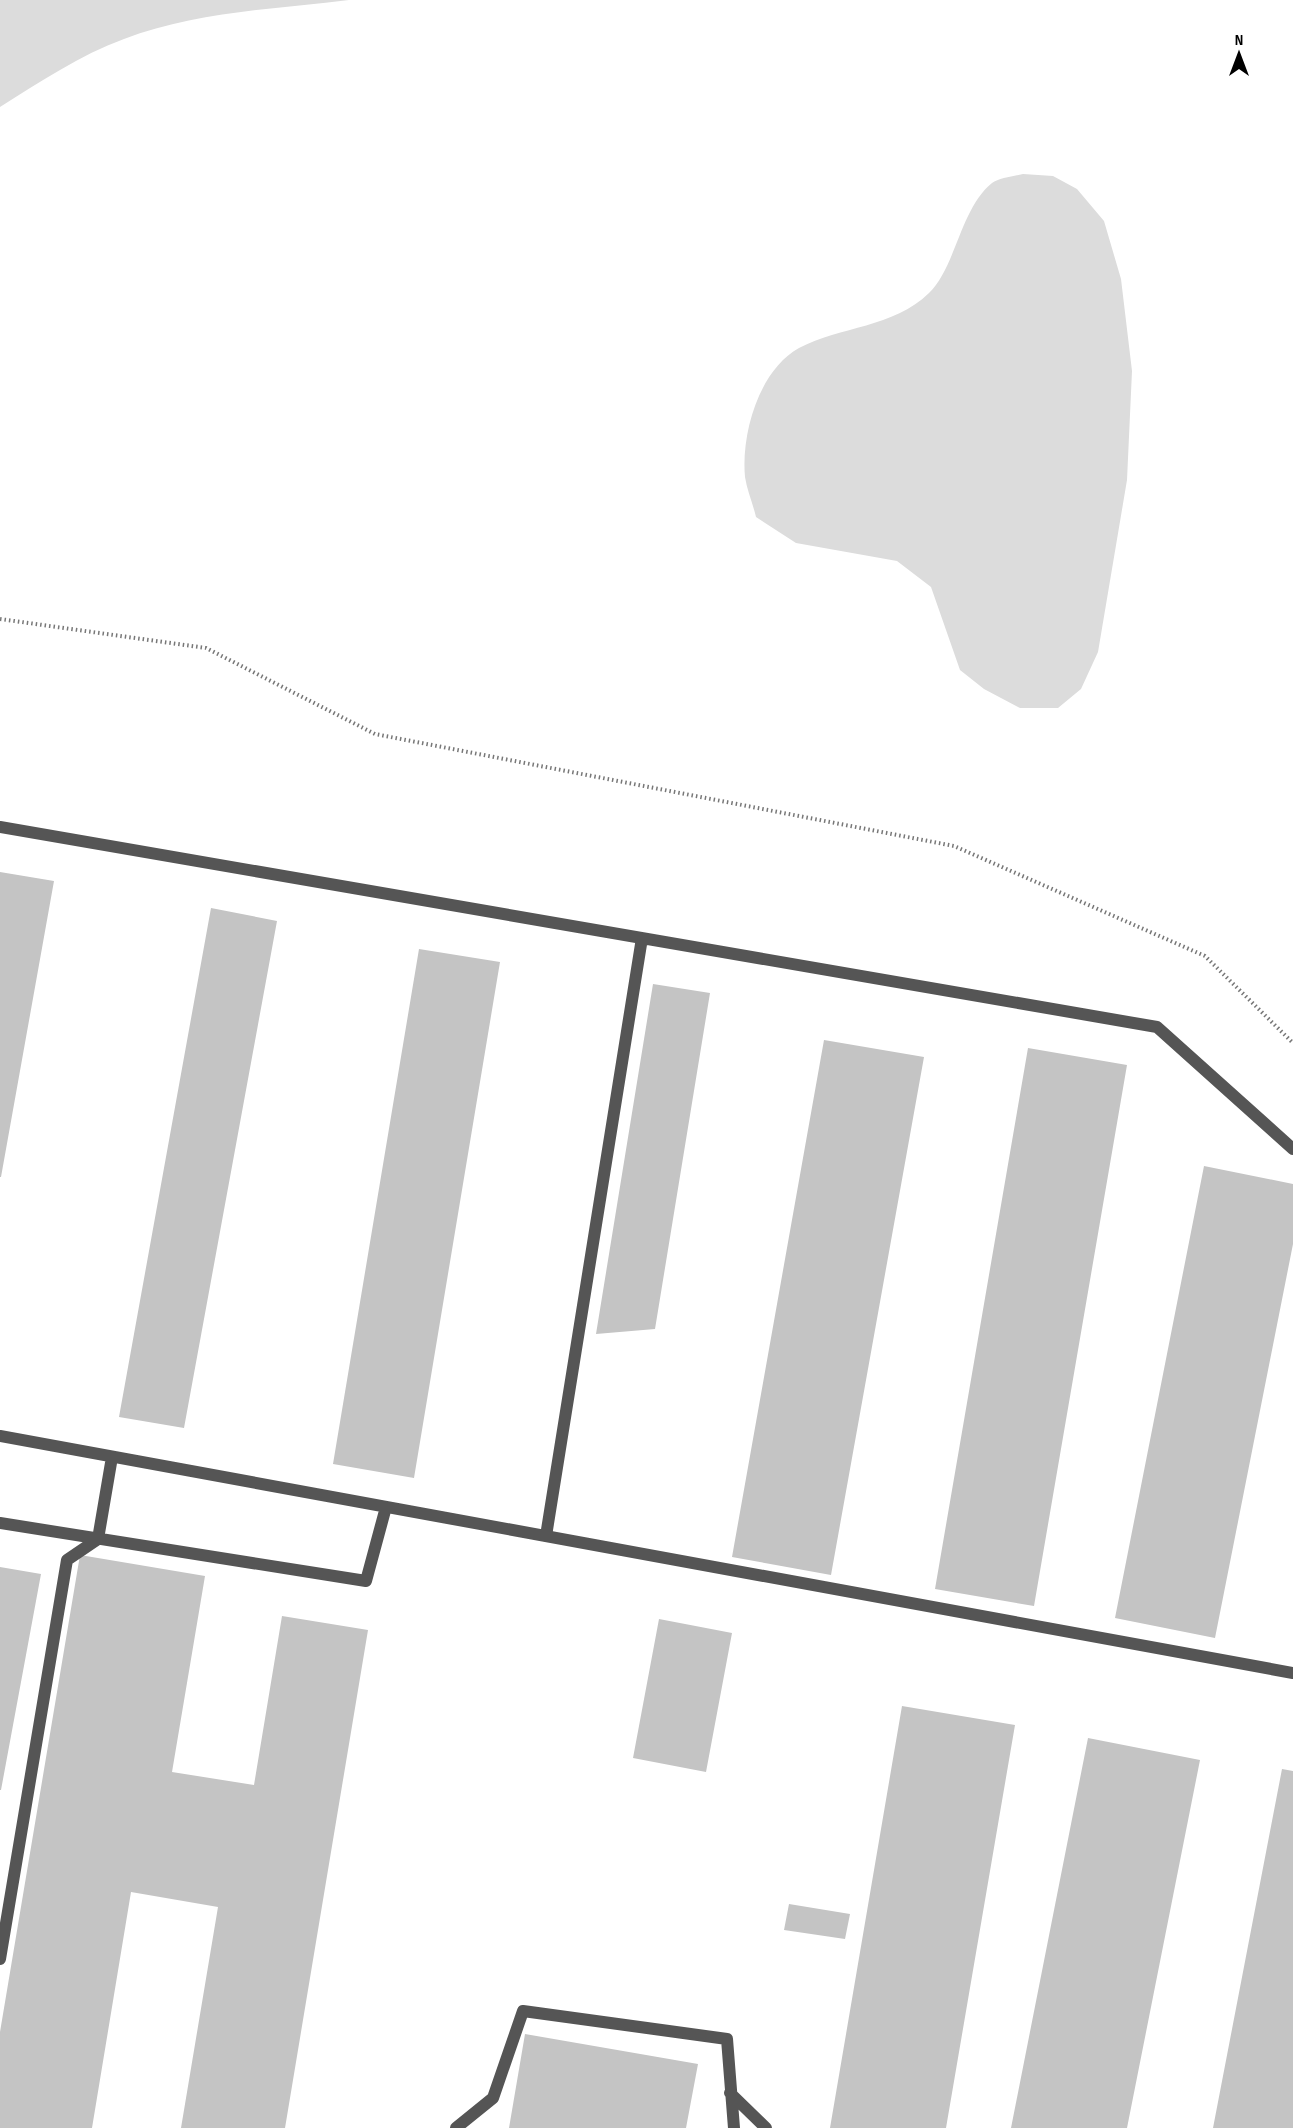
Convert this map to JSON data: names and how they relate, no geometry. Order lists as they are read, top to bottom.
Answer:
{
  "north": "top"
}
